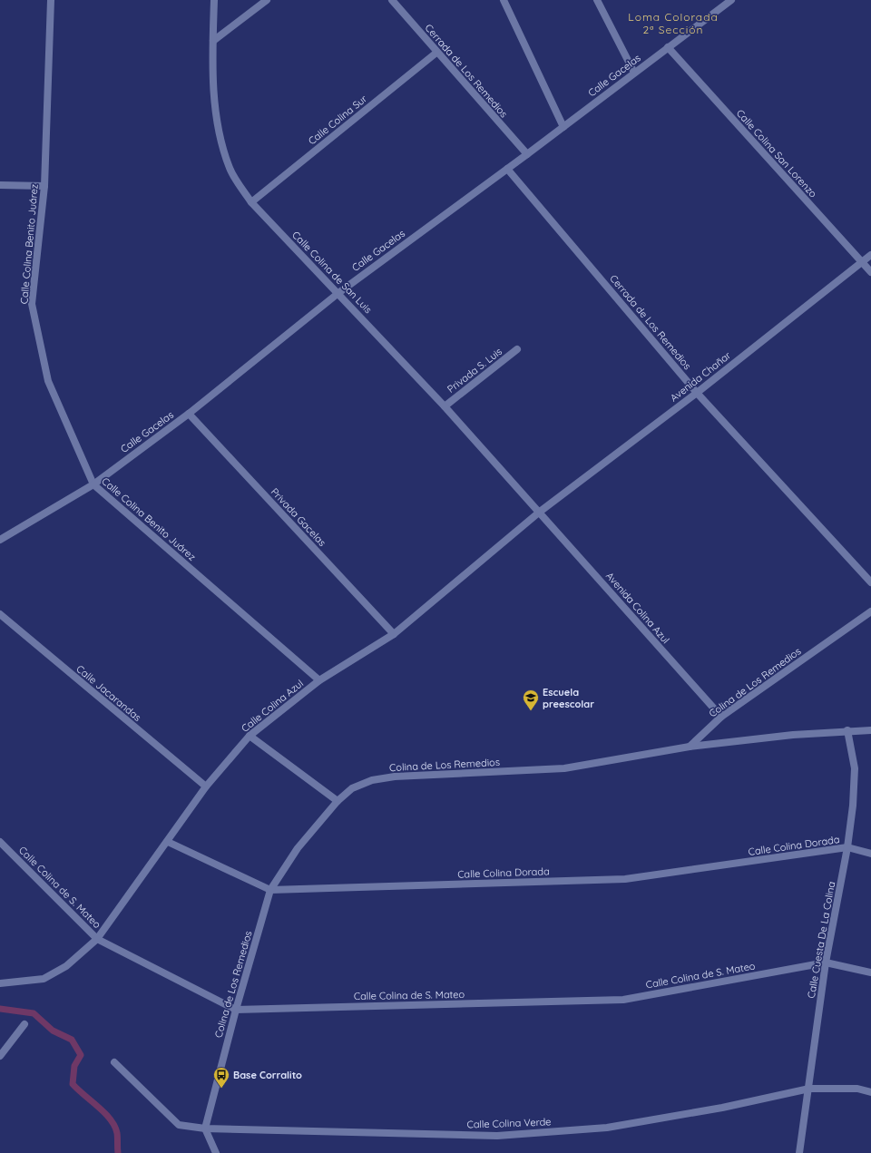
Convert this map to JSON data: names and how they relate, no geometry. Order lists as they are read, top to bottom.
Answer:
{
  "streets": {
    "street": [
      "Cerrada de Los Remedios",
      "Calle Gacelas",
      "Calle Colina Sur",
      "Calle Colina San Lorenzo",
      "Calle Colina Benito Juárez",
      "Calle Colina de San Luis",
      "Privada S. Luis",
      "Avenida Chañar",
      "Privada Gacelas",
      "Avenida Colina Azul",
      "Colina de Los Remedios",
      "Calle Jacarandas",
      "Calle Colina Azul",
      "Calle Colina Dorada",
      "Calle Colina de S. Mateo",
      "Calle Cuesta De La Colina",
      "Calle Colina Verde"
    ]
  },
  "crossings": [
    ["Cerrada de Los Remedios", "Calle Gacelas"],
    ["Cerrada de Los Remedios", "Calle Colina Sur"],
    ["Cerrada de Los Remedios", "Avenida Chañar"],
    ["Calle Gacelas", "Calle Colina San Lorenzo"],
    ["Calle Gacelas", "Calle Colina Benito Juárez"],
    ["Calle Gacelas", "Calle Colina de San Luis"],
    ["Calle Gacelas", "Privada Gacelas"],
    ["Calle Colina Sur", "Calle Colina de San Luis"],
    ["Calle Colina San Lorenzo", "Avenida Chañar"],
    ["Calle Colina Benito Juárez", "Calle Colina Azul"],
    ["Calle Colina de San Luis", "Privada S. Luis"],
    ["Calle Colina de San Luis", "Avenida Chañar"],
    ["Calle Colina de San Luis", "Avenida Colina Azul"],
    ["Calle Colina de San Luis", "Calle Colina Azul"],
    ["Avenida Chañar", "Avenida Colina Azul"],
    ["Avenida Chañar", "Calle Colina Azul"],
    ["Privada Gacelas", "Calle Colina Azul"],
    ["Avenida Colina Azul", "Colina de Los Remedios"],
    ["Avenida Colina Azul", "Calle Colina Azul"],
    ["Colina de Los Remedios", "Calle Colina Dorada"],
    ["Colina de Los Remedios", "Calle Colina de S. Mateo"],
    ["Colina de Los Remedios", "Calle Colina Verde"],
    ["Calle Jacarandas", "Calle Colina Azul"],
    ["Calle Colina Azul", "Calle Colina Dorada"],
    ["Calle Colina Azul", "Calle Colina de S. Mateo"],
    ["Calle Colina Dorada", "Calle Cuesta De La Colina"],
    ["Calle Colina de S. Mateo", "Calle Cuesta De La Colina"],
    ["Calle Cuesta De La Colina", "Calle Colina Verde"]
  ],
  "districts": ["Loma Colorada 2ª Sección"],
  "places": {
    "school or university": ["Escuela preescolar"],
    "bus stop": ["Base Corralito"]
  }
}
